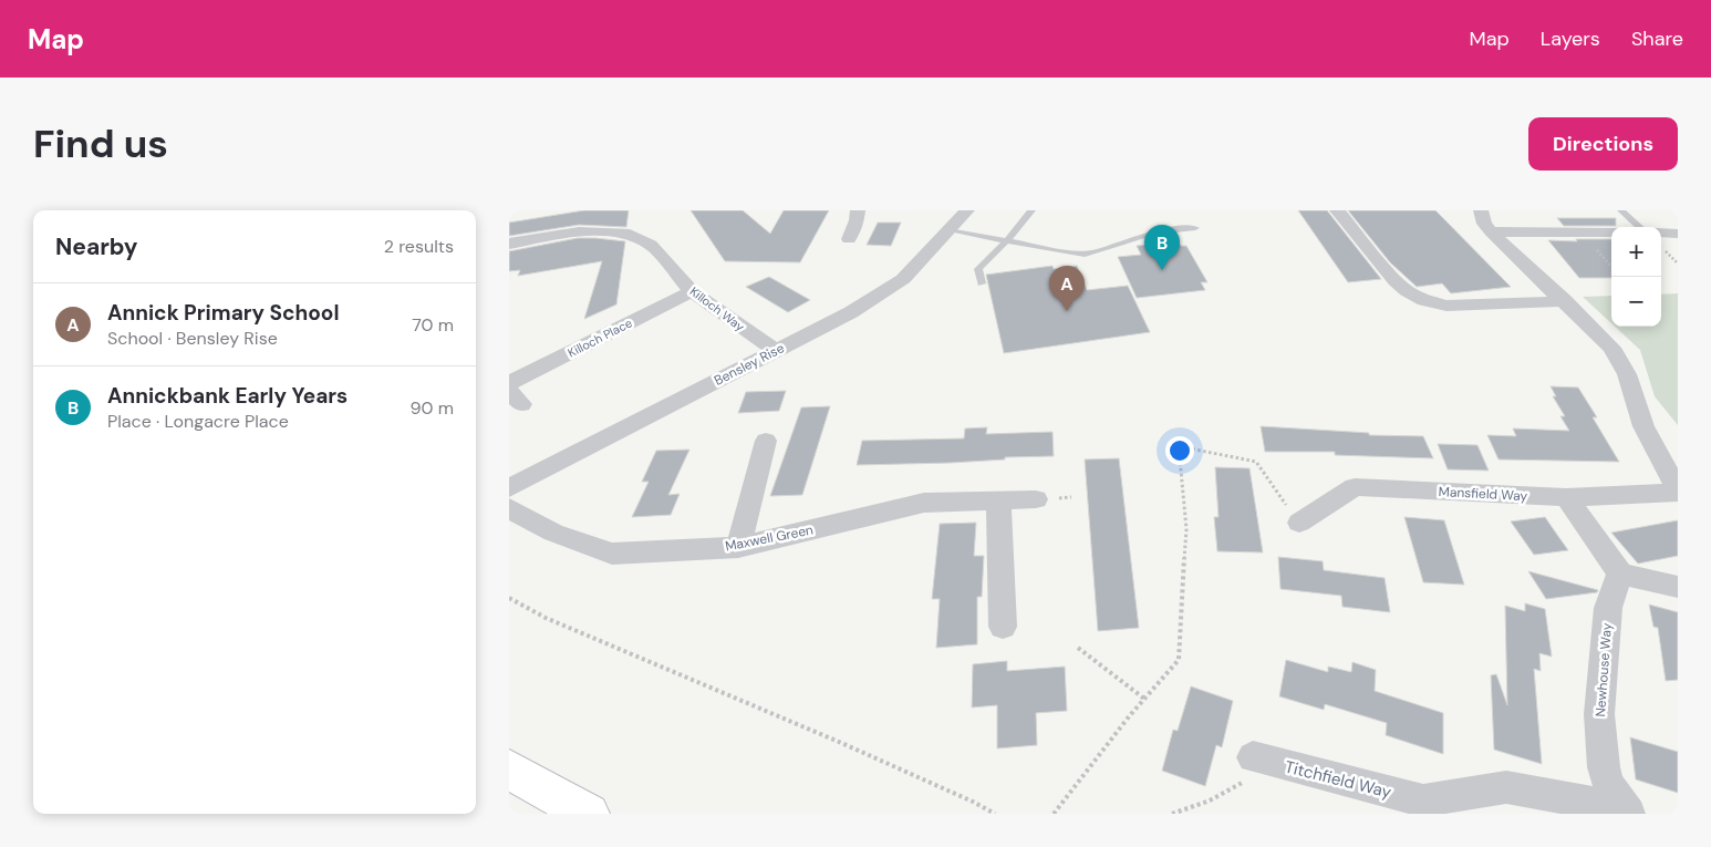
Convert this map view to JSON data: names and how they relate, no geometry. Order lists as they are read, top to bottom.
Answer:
{
  "streets": {
    "street": [
      "Killoch Way",
      "Killoch Place",
      "Bensley Rise",
      "Mansfield Way",
      "Maxwell Green",
      "Newhouse Way",
      "Titchfield Way"
    ]
  },
  "crossings": [
    ["Killoch Way", "Killoch Place"],
    ["Killoch Way", "Bensley Rise"],
    ["Newhouse Way", "Titchfield Way"]
  ],
  "page": {
    "header": "Map",
    "nav": ["Map", "Layers", "Share"],
    "buttons": "Directions",
    "title": "Find us",
    "heading": ["Nearby", "2 results"],
    "pins": ["B", "A"],
    "map_buttons": ["+", "−"],
    "list": [
      {
        "mark": "A",
        "name": "Annick Primary School",
        "note": "School · Bensley Rise",
        "value": "70 m"
      },
      {
        "mark": "B",
        "name": "Annickbank Early Years",
        "note": "Place · Longacre Place",
        "value": "90 m"
      }
    ]
  }
}
